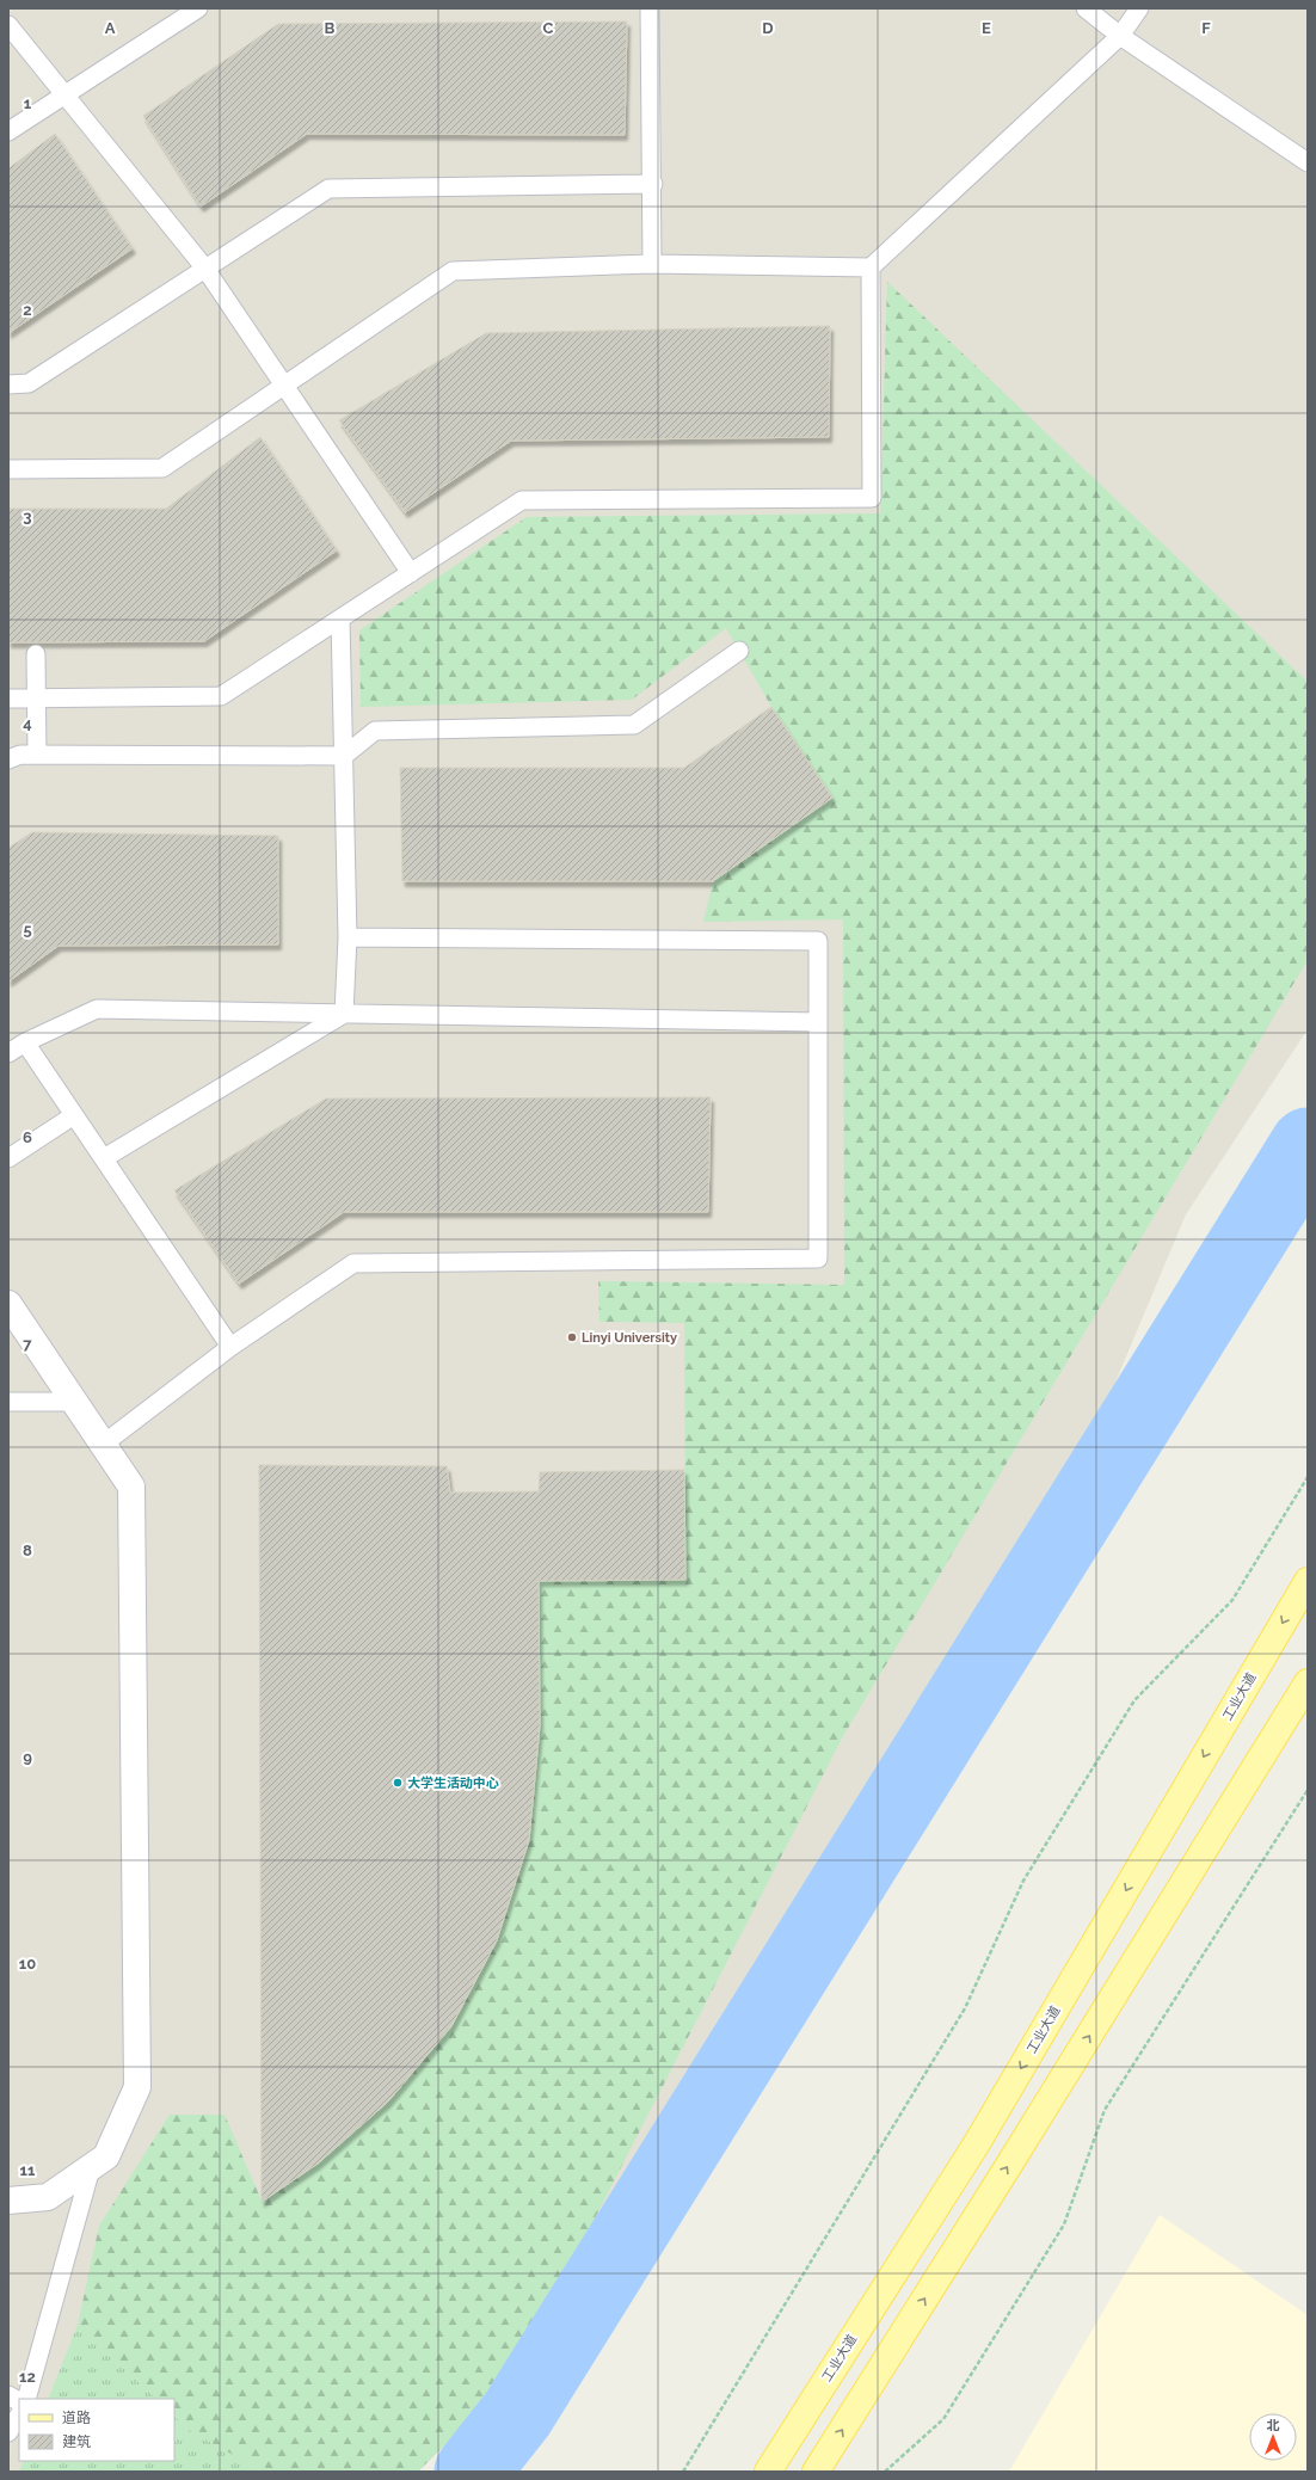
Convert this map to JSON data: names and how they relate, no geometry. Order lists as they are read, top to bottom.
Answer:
{
  "streets": {
    "main road": ["工业大道"]
  },
  "places": ["Linyi University", "大学生活动中心"],
  "legend": ["道路", "建筑"],
  "north": "top",
  "grid": {
    "columns": [
      "A",
      "B",
      "C",
      "D",
      "E",
      "F"
    ],
    "rows": [
      "1",
      "2",
      "3",
      "4",
      "5",
      "6",
      "7",
      "8",
      "9",
      "10",
      "11",
      "12"
    ]
  }
}
